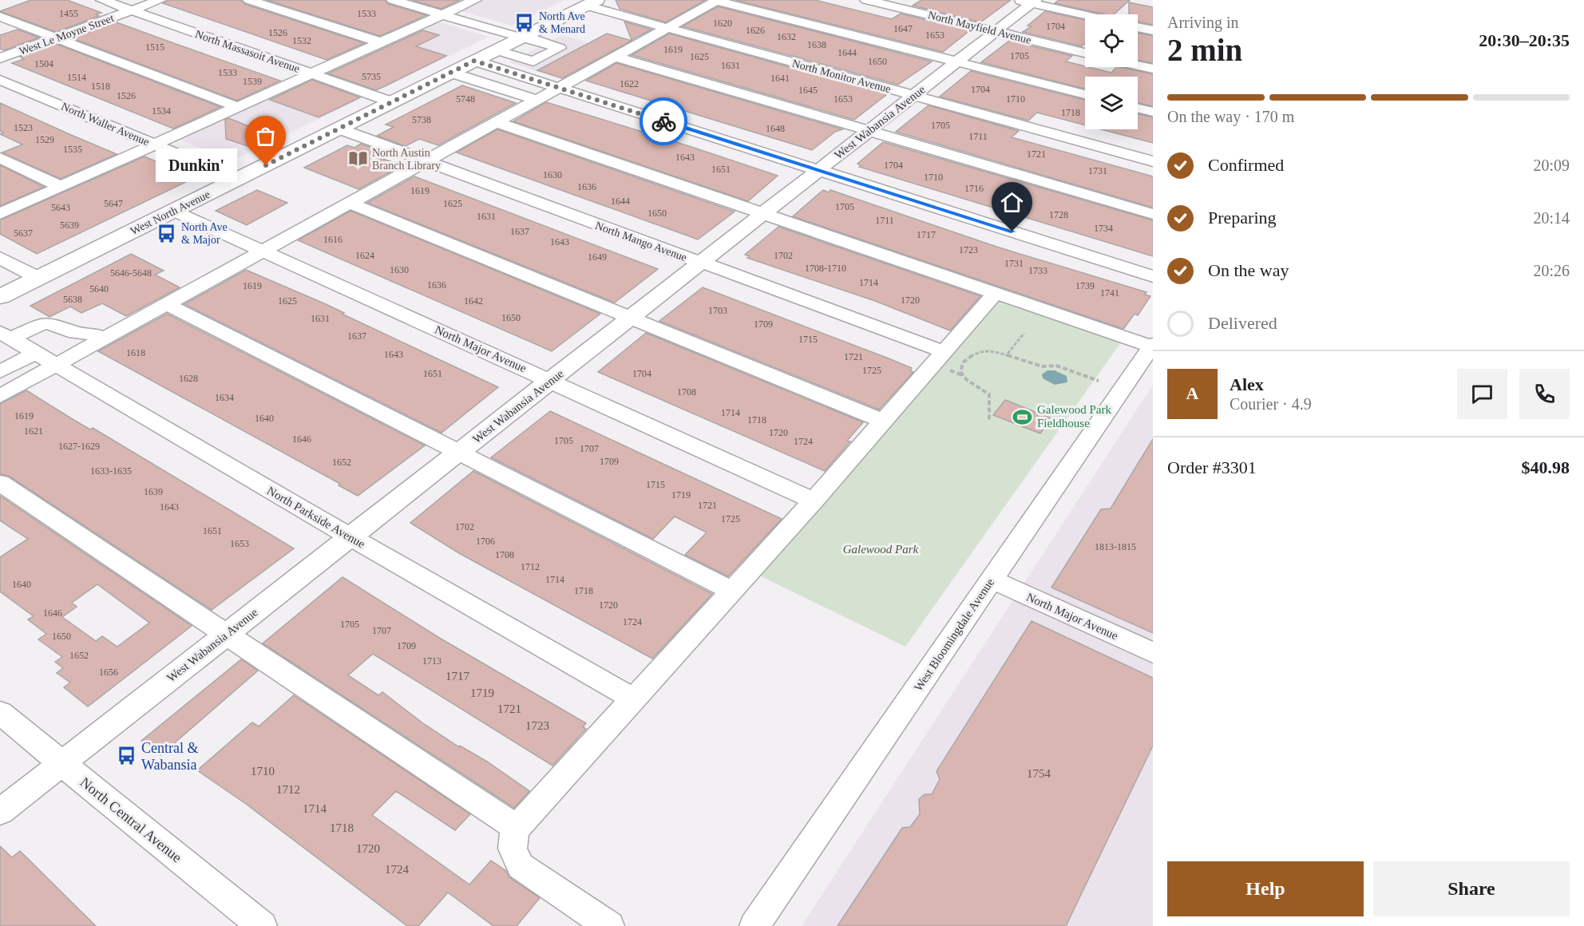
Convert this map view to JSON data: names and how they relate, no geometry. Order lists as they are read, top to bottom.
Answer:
{
  "streets": {
    "main road": ["West North Avenue"],
    "street": [
      "North Mayfield Avenue",
      "West Le Moyne Street",
      "North Massasoit Avenue",
      "North Monitor Avenue",
      "West Wabansia Avenue",
      "North Waller Avenue",
      "North Mango Avenue",
      "North Major Avenue",
      "North Parkside Avenue",
      "West Bloomingdale Avenue",
      "North Central Avenue"
    ]
  },
  "crossings": [
    ["North Mayfield Avenue", "West Wabansia Avenue"],
    ["West Le Moyne Street", "North Massasoit Avenue"],
    ["North Massasoit Avenue", "West North Avenue"],
    ["North Monitor Avenue", "West Wabansia Avenue"],
    ["North Monitor Avenue", "West North Avenue"],
    ["West Wabansia Avenue", "North Mango Avenue"],
    ["West Wabansia Avenue", "North Major Avenue"],
    ["West Wabansia Avenue", "North Parkside Avenue"],
    ["West Wabansia Avenue", "North Central Avenue"],
    ["North Waller Avenue", "West North Avenue"],
    ["West North Avenue", "North Mango Avenue"],
    ["West North Avenue", "North Major Avenue"],
    ["North Major Avenue", "West Bloomingdale Avenue"]
  ],
  "parks": ["Galewood Park"],
  "places": {
    "bus stop": ["North Ave & Menard", "North Ave & Major", "Central & Wabansia"],
    "library": ["North Austin Branch Library"],
    "other": ["Dunkin'"],
    "sports": ["Galewood Park Fieldhouse"]
  },
  "house_numbers": [
    "1455",
    "1533",
    "1620",
    "1704",
    "1647",
    "1626",
    "1526",
    "1653",
    "1632",
    "1532",
    "1638",
    "1515",
    "1619",
    "1644",
    "1705",
    "1625",
    "1650",
    "1504",
    "1631",
    "1533",
    "5735",
    "1514",
    "1641",
    "1539",
    "1622",
    "1518",
    "1704",
    "1645",
    "1526",
    "5748",
    "1653",
    "1710",
    "1534",
    "1718",
    "5738",
    "1705",
    "1523",
    "1648",
    "1711",
    "1529",
    "1535",
    "1721",
    "1643",
    "1704",
    "1651",
    "1731",
    "1630",
    "1710",
    "1636",
    "1716",
    "1619",
    "1644",
    "5647",
    "1625",
    "1705",
    "5643",
    "1650",
    "1728",
    "1631",
    "1711",
    "5639",
    "1734",
    "1637",
    "5637",
    "1717",
    "1616",
    "1643",
    "1723",
    "1624",
    "1702",
    "1649",
    "1731",
    "1708-1710",
    "1630",
    "1733",
    "5646-5648",
    "1714",
    "1636",
    "1619",
    "1739",
    "5640",
    "1741",
    "5638",
    "1720",
    "1625",
    "1642",
    "1703",
    "1650",
    "1631",
    "1709",
    "1637",
    "1715",
    "1618",
    "1643",
    "1721",
    "1725",
    "1651",
    "1704",
    "1628",
    "1708",
    "1634",
    "1714",
    "1619",
    "1640",
    "1718",
    "1621",
    "1720",
    "1646",
    "1705",
    "1724",
    "1627-1629",
    "1707",
    "1709",
    "1652",
    "1633-1635",
    "1715",
    "1639",
    "1719",
    "1721",
    "1643",
    "1725",
    "1702",
    "1651",
    "1706",
    "1653",
    "1813-1815",
    "1708",
    "1712",
    "1714",
    "1640",
    "1718",
    "1720",
    "1646",
    "1724",
    "1705",
    "1707",
    "1650",
    "1709",
    "1652",
    "1713",
    "1656",
    "1717",
    "1719",
    "1721",
    "1723",
    "1710",
    "1754",
    "1712",
    "1714",
    "1718",
    "1720",
    "1724"
  ],
  "page": {
    "heading": ["2 min", "Arriving in", "20:30–20:35"],
    "panel": [
      "Alex",
      "Courier · 4.9",
      "Order #3301",
      "$40.98"
    ],
    "bar": "On the way · 170 m",
    "list": [
      ["Confirmed", "20:09"],
      ["Preparing", "20:14"],
      ["On the way", "20:26"],
      "Delivered"
    ],
    "bubble": "Dunkin'",
    "round": "A",
    "buttons": ["Help", "Share"]
  }
}
